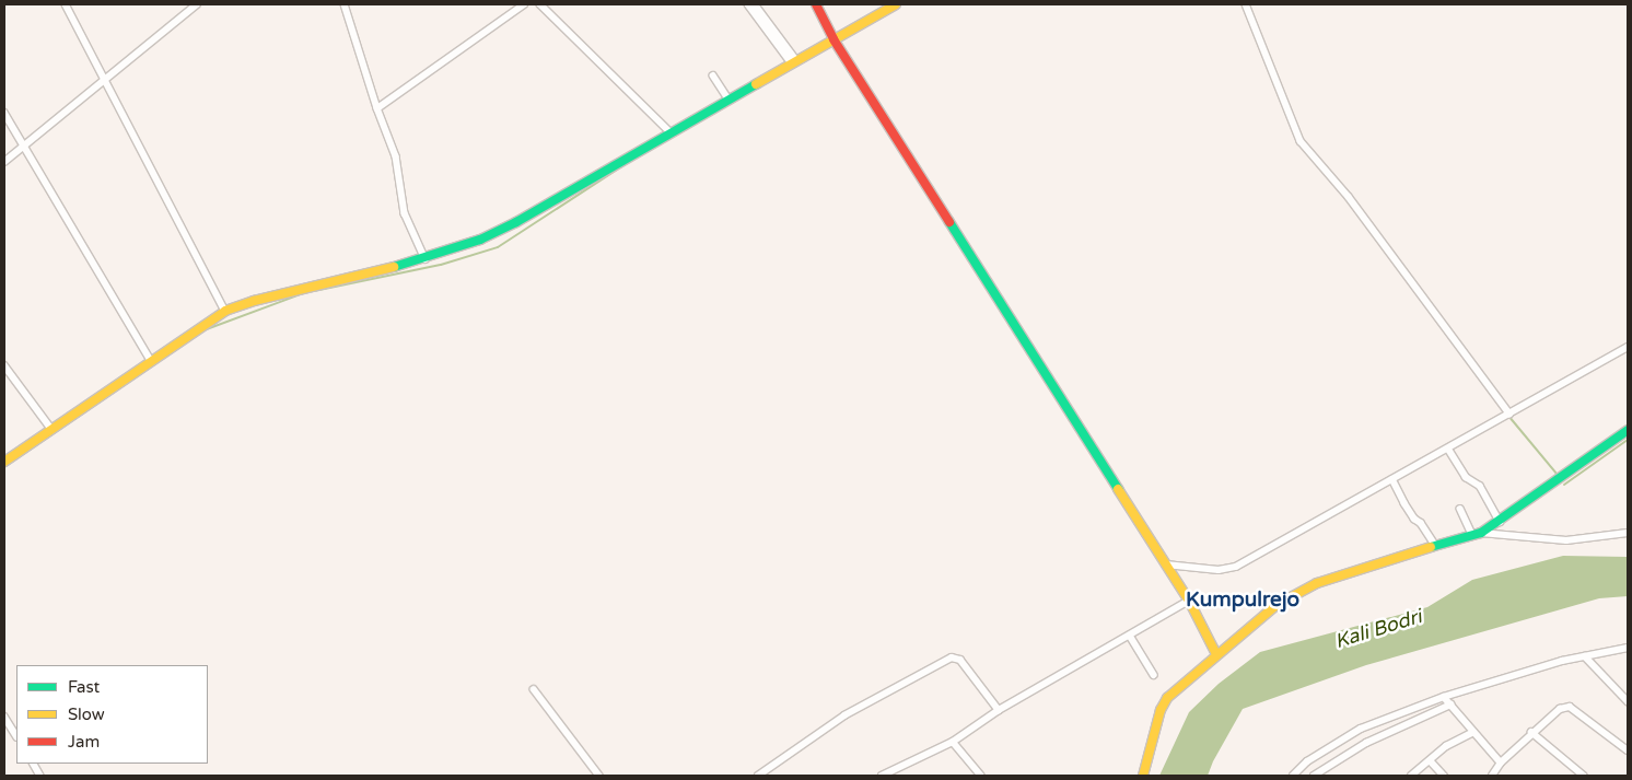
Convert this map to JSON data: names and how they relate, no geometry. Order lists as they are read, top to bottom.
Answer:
{
  "districts": ["Kumpulrejo"],
  "water": ["Kali Bodri"],
  "legend": ["Fast", "Slow", "Jam"]
}
